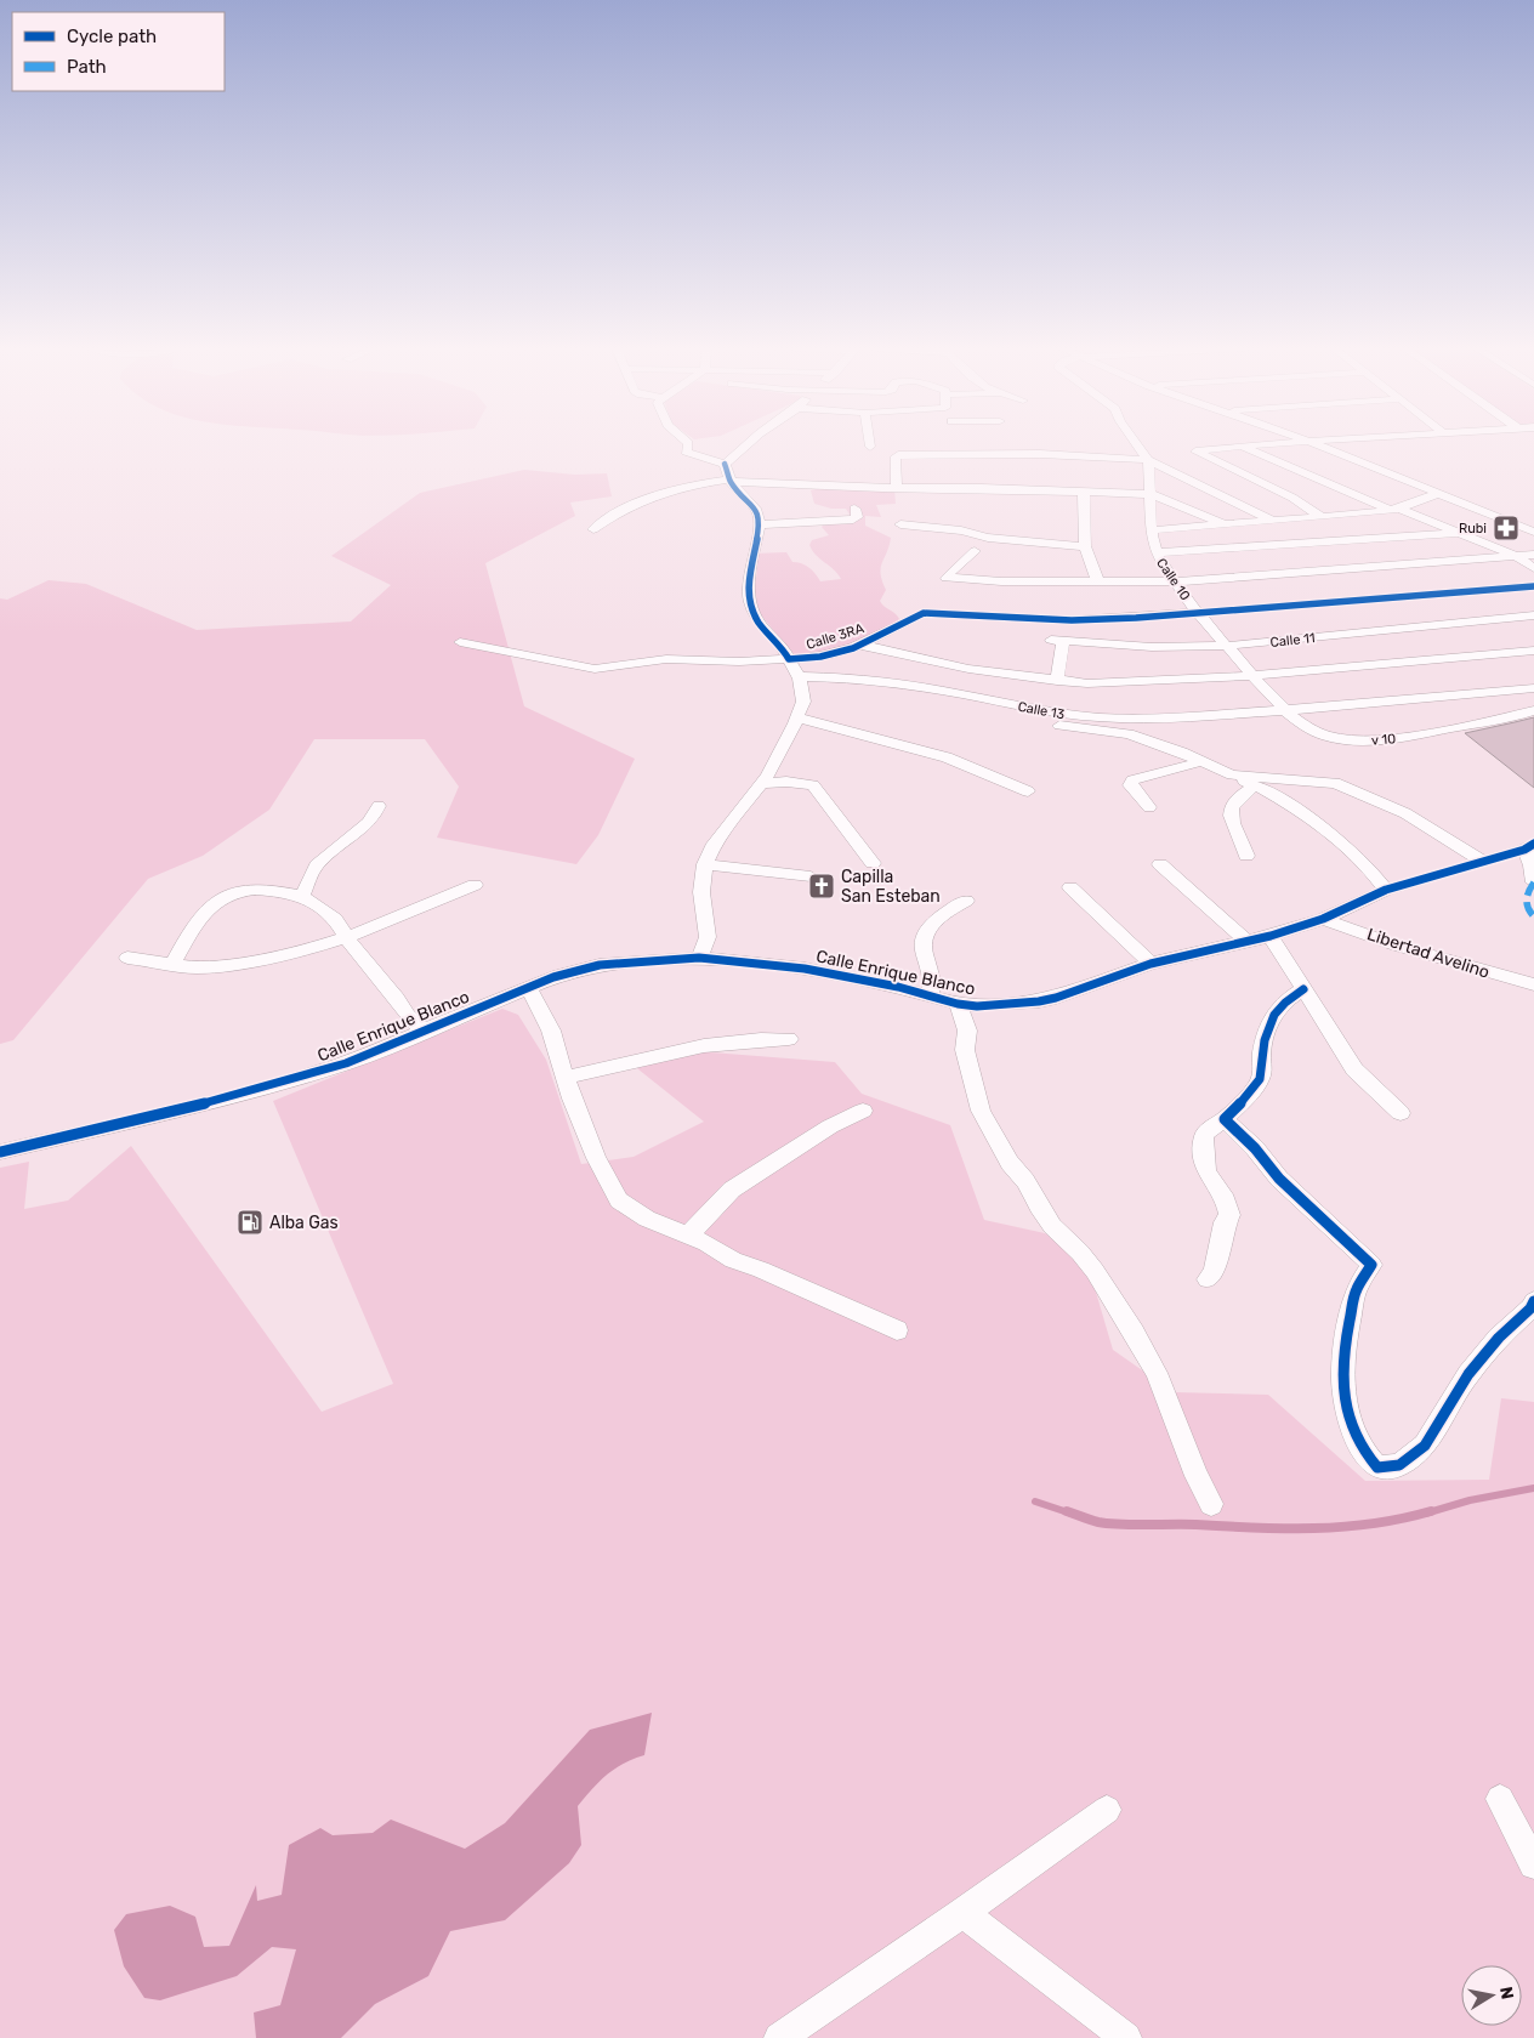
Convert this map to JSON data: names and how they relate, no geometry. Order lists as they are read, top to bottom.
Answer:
{
  "streets": {
    "street": [
      "Calle 10",
      "Calle 3RA",
      "Calle 11",
      "Calle 13",
      "v 10",
      "Libertad Avelino",
      "Calle Enrique Blanco"
    ]
  },
  "crossings": [
    ["Calle 10", "Calle 3RA"],
    ["Calle 10", "Calle 11"],
    ["Calle 10", "v 10"],
    ["Calle 13", "v 10"],
    ["Libertad Avelino", "Calle Enrique Blanco"]
  ],
  "places": {
    "pharmacy": ["Rubi"],
    "church": ["Capilla San Esteban"],
    "fuel station": ["Alba Gas"]
  },
  "legend": ["Cycle path", "Path"],
  "north": "right"
}
